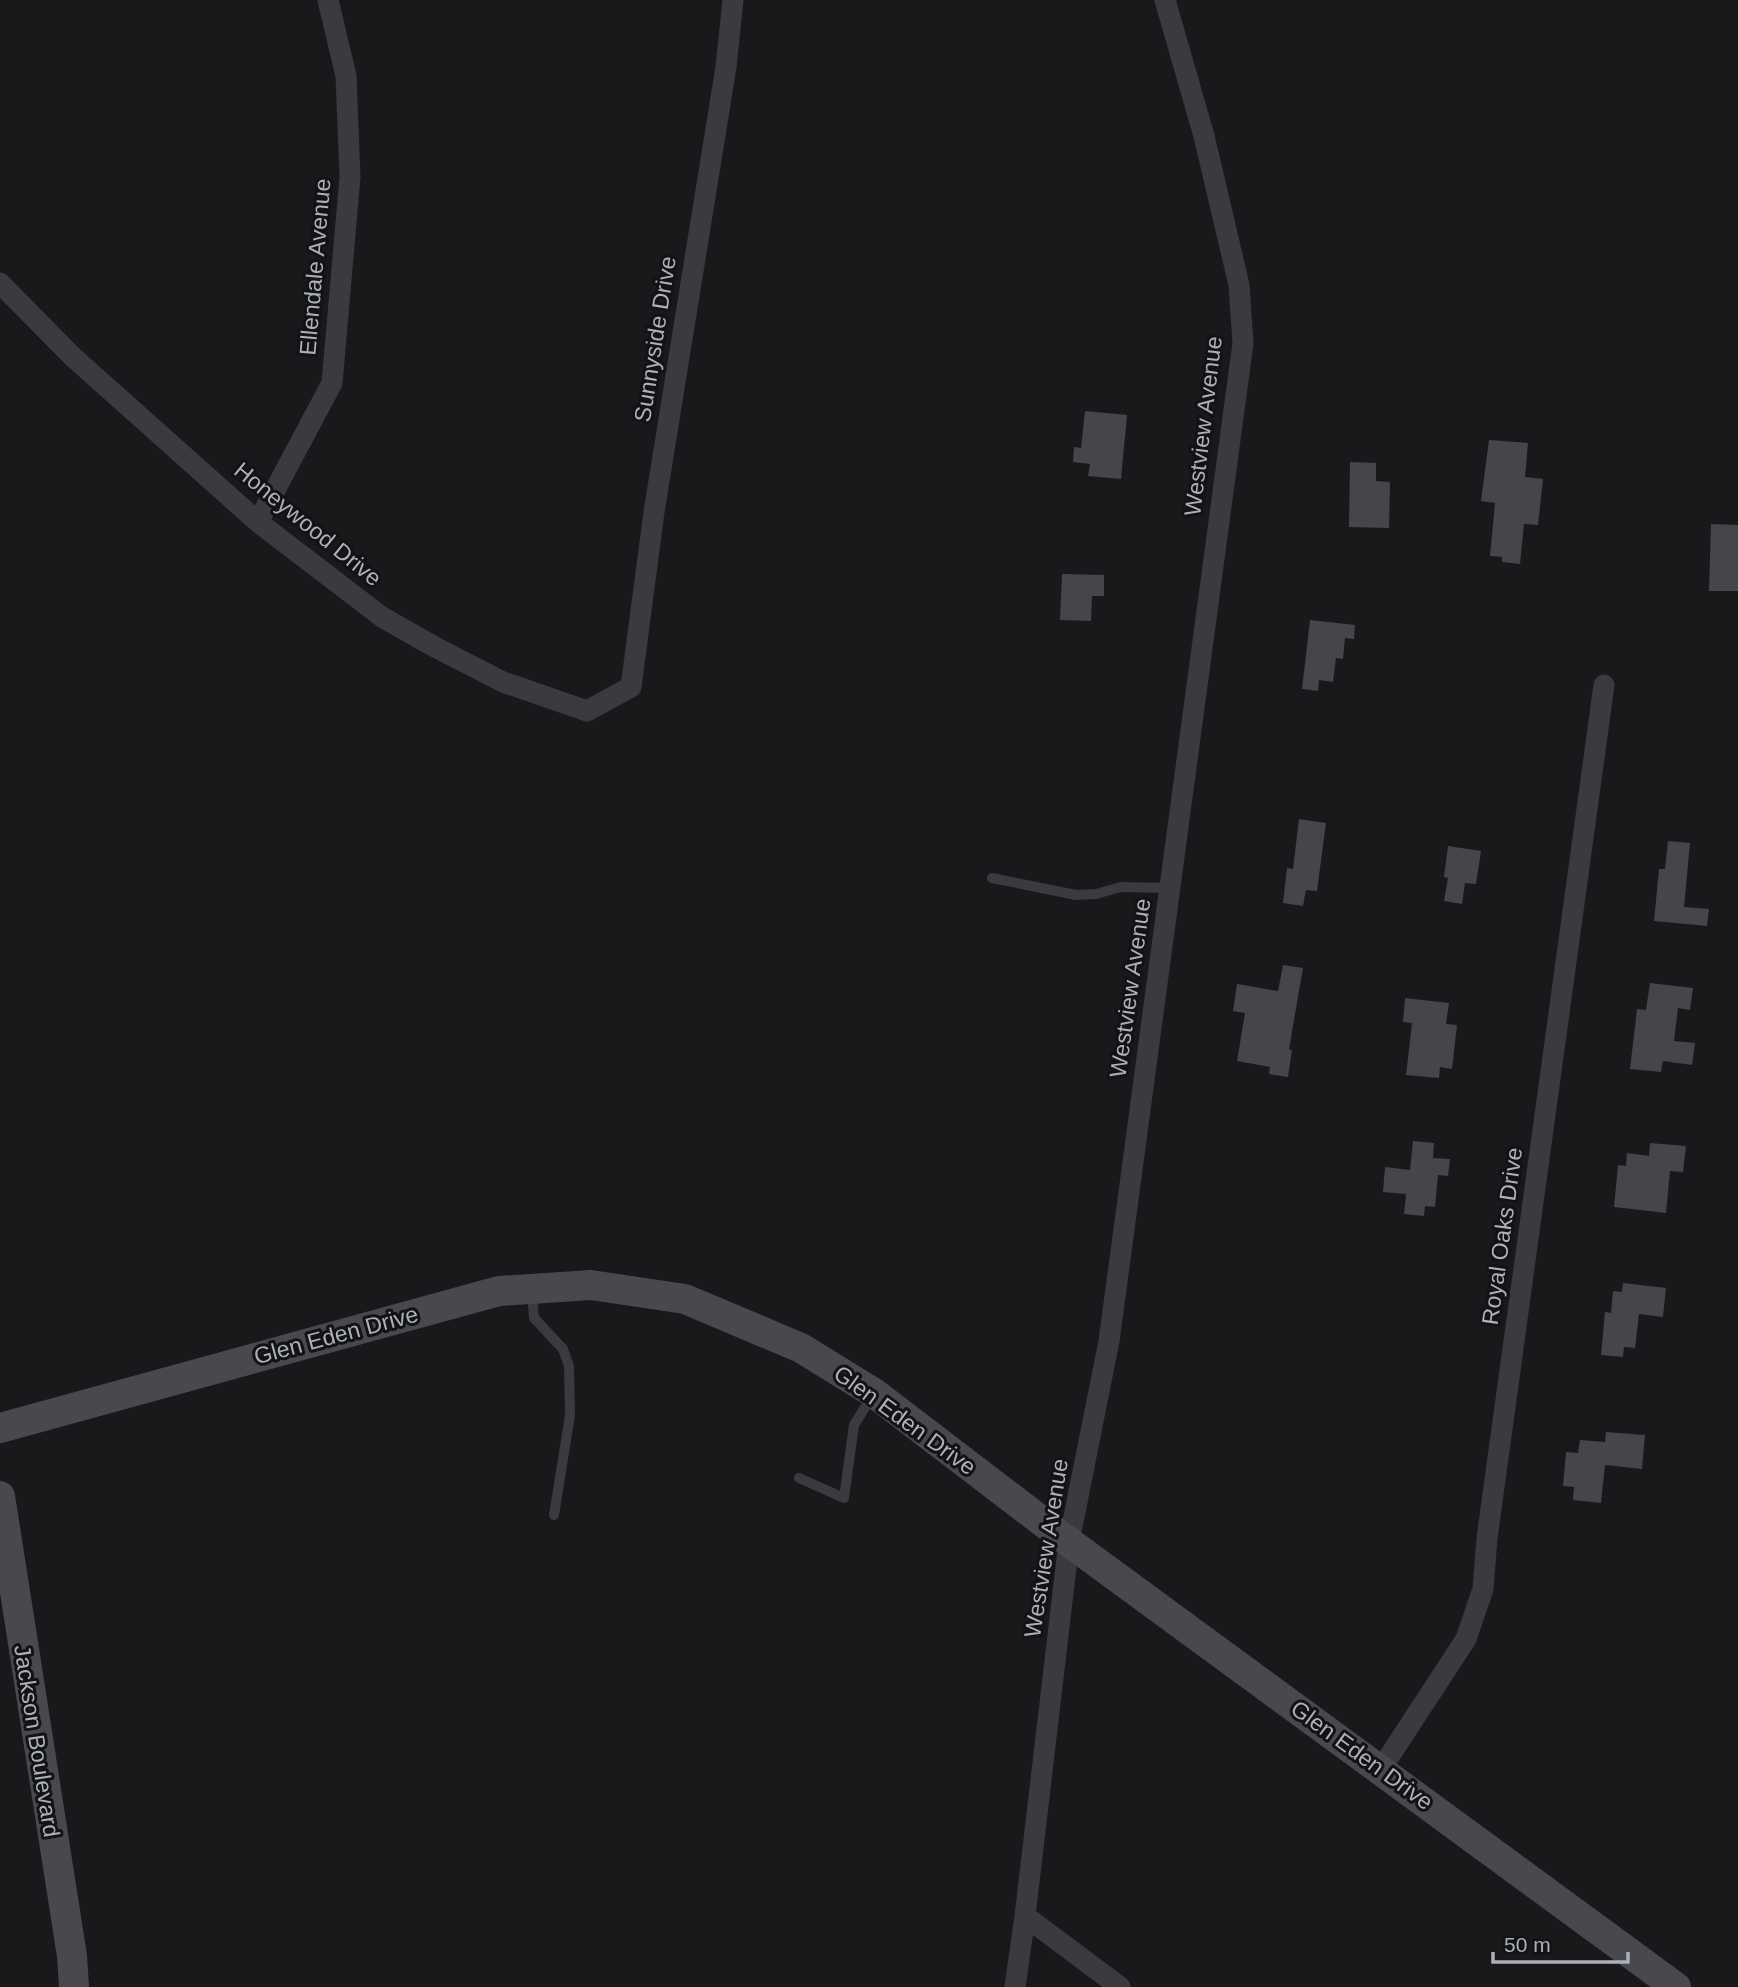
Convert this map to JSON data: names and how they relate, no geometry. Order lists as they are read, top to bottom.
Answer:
{
  "streets": {
    "street": [
      "Ellendale Avenue",
      "Sunnyside Drive",
      "Westview Avenue",
      "Honeywood Drive",
      "Royal Oaks Drive",
      "Glen Eden Drive",
      "Jackson Boulevard"
    ]
  },
  "crossings": [
    ["Ellendale Avenue", "Honeywood Drive"],
    ["Sunnyside Drive", "Honeywood Drive"],
    ["Westview Avenue", "Glen Eden Drive"],
    ["Royal Oaks Drive", "Glen Eden Drive"]
  ],
  "scale_bar": "50 m"
}
